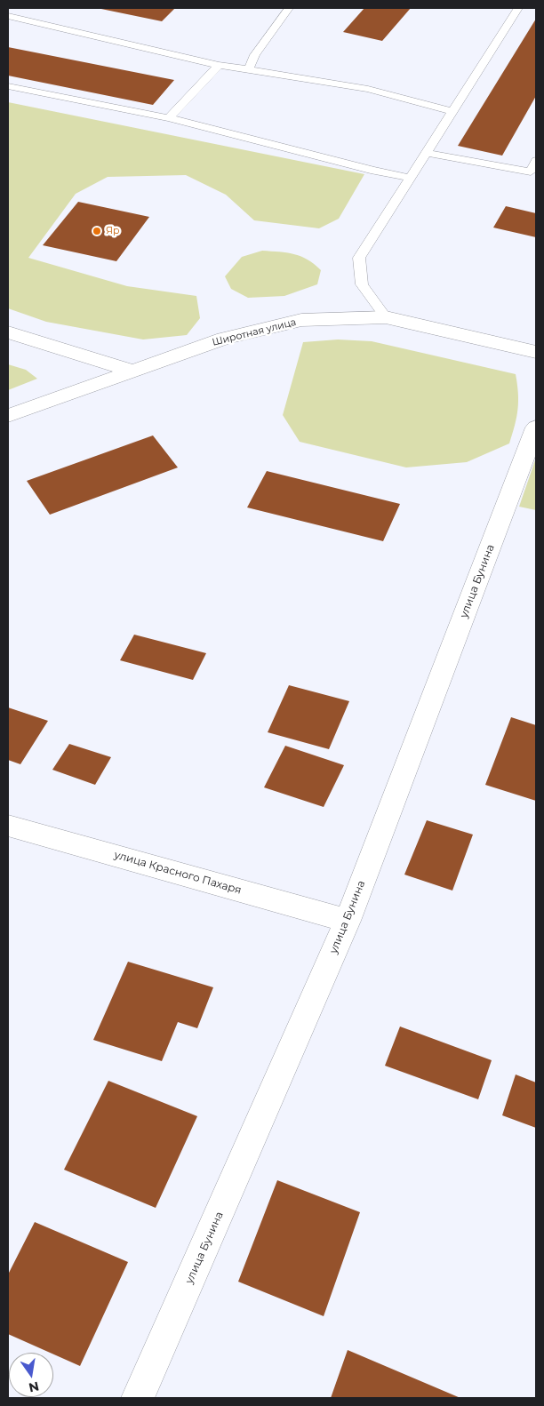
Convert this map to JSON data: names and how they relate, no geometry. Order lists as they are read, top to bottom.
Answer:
{
  "streets": {
    "street": ["Широтная улица", "улица Бунина", "улица Красного Пахаря"]
  },
  "crossings": [
    ["улица Бунина", "улица Красного Пахаря"]
  ],
  "places": ["Яр"],
  "north": "bottom"
}
